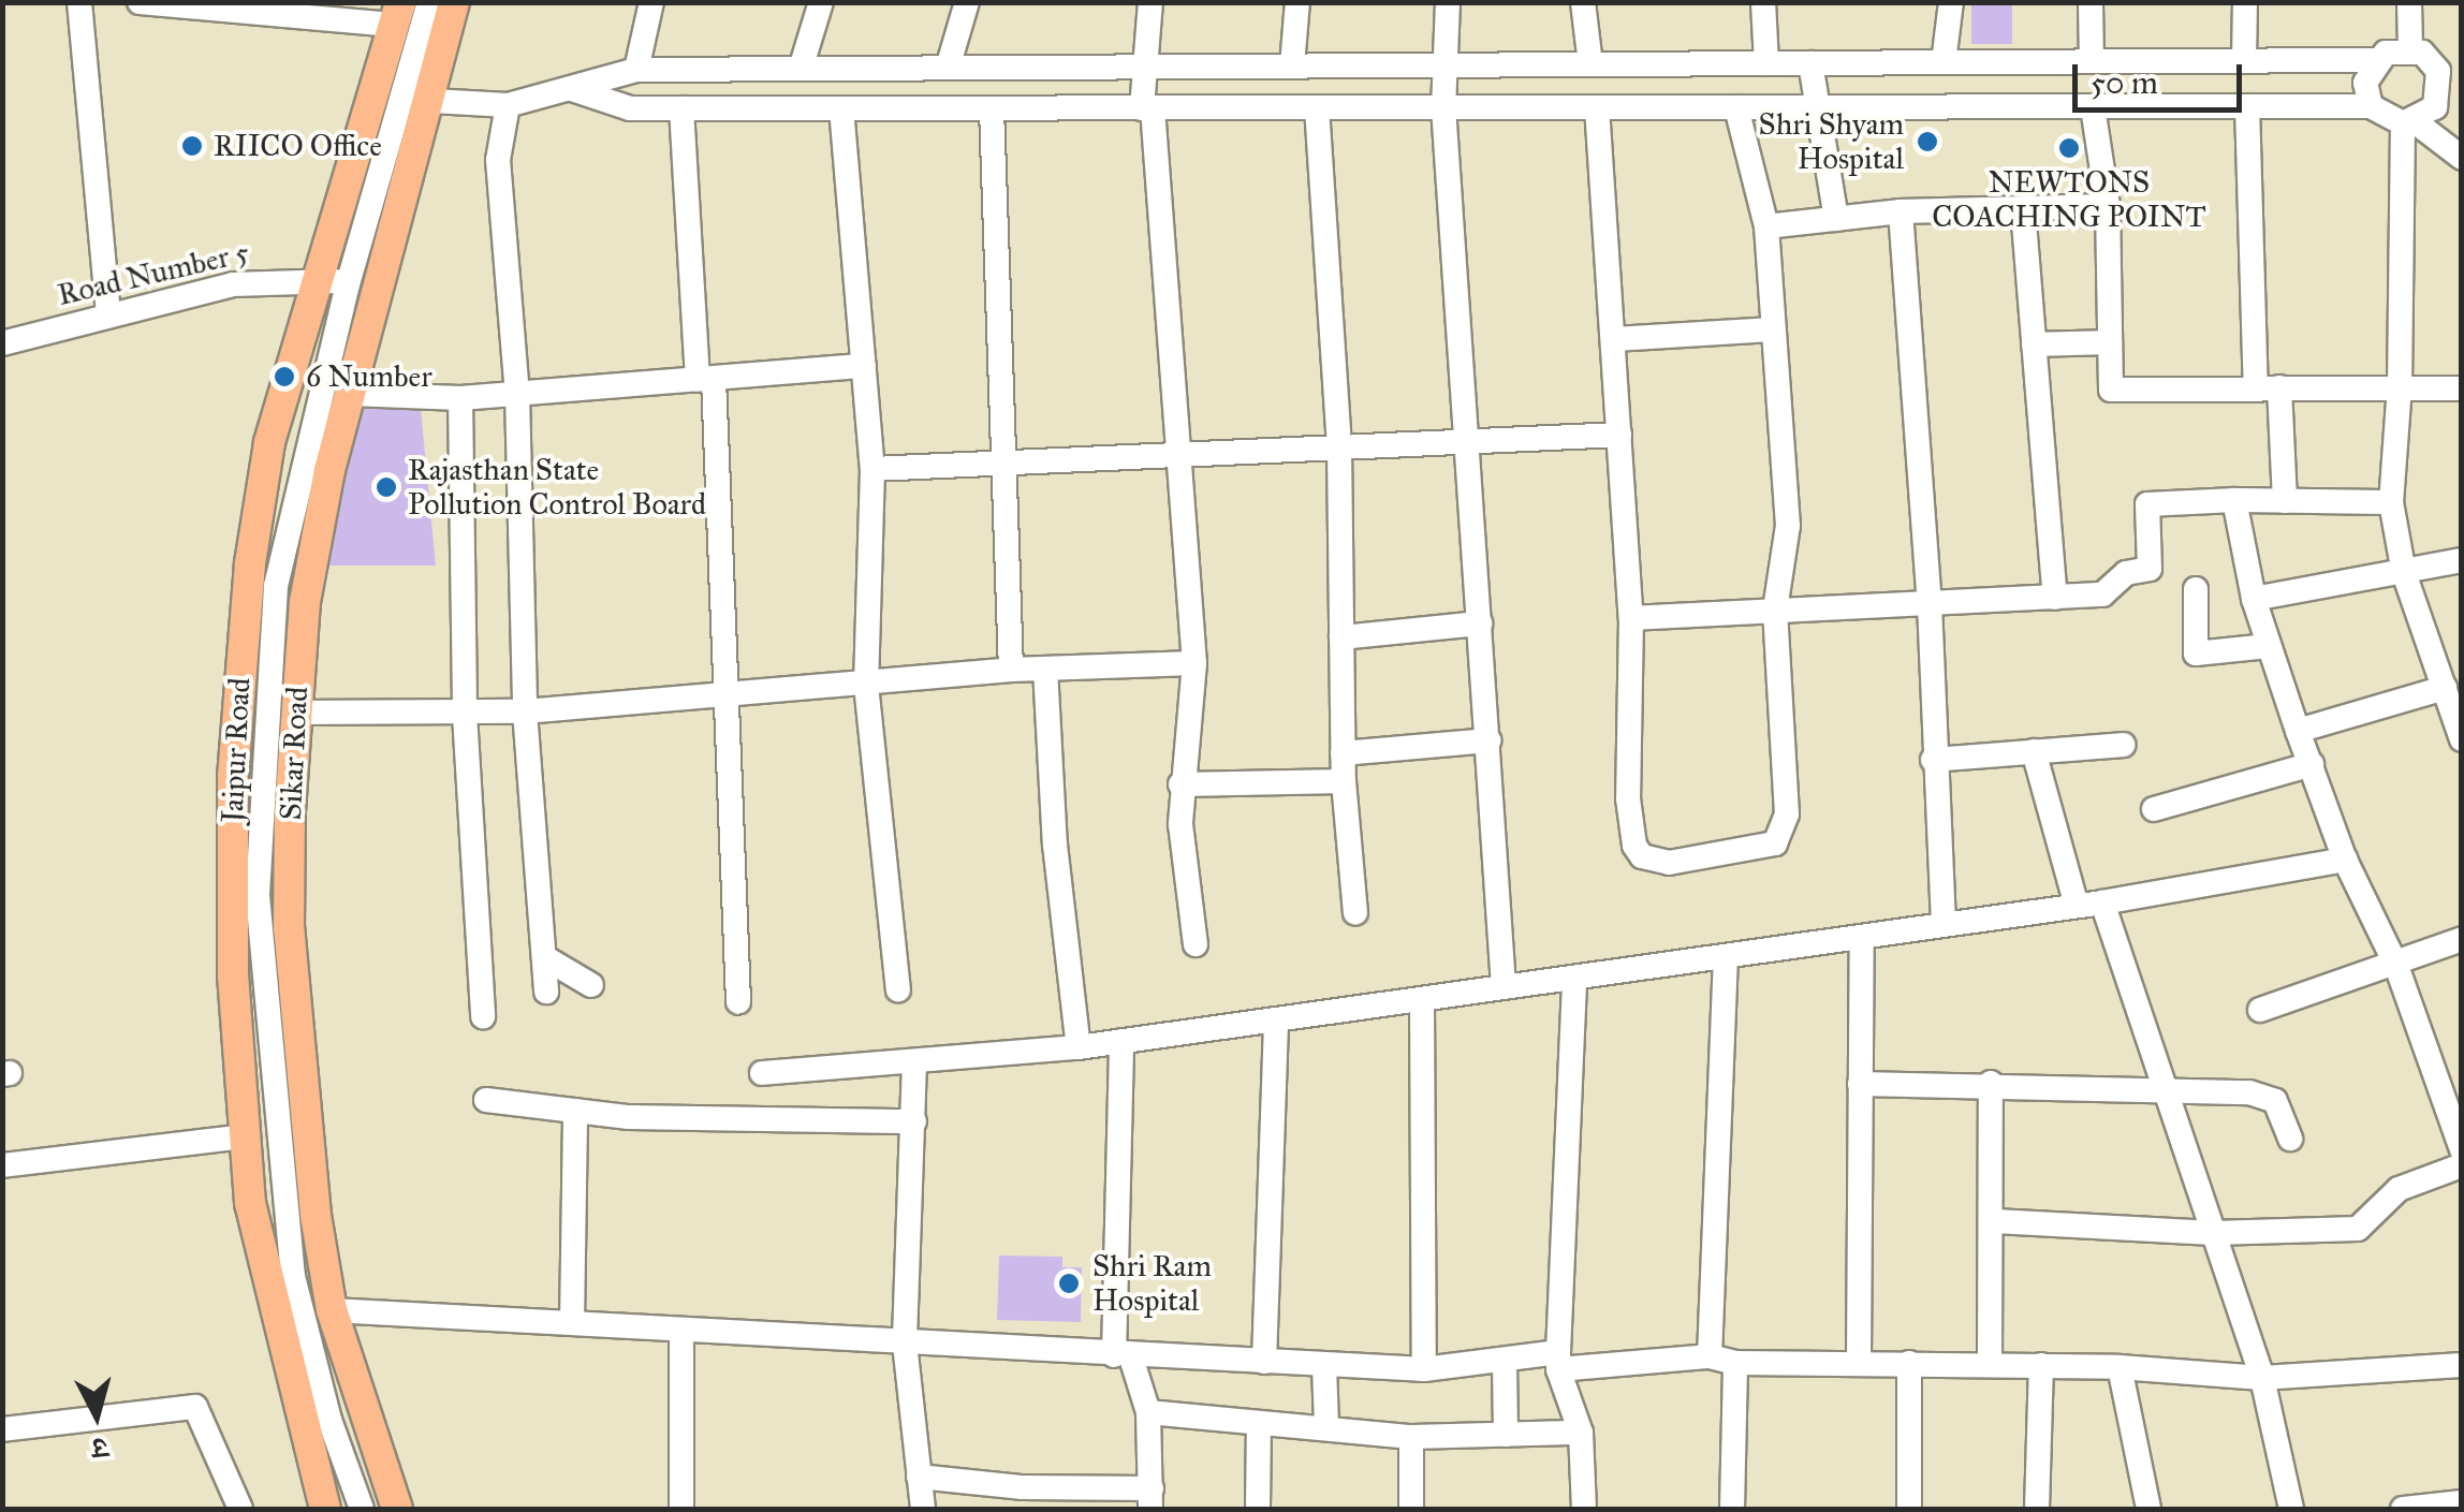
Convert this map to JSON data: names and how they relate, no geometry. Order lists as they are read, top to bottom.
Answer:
{
  "streets": {
    "main road": ["Jaipur Road", "Sikar Road"],
    "street": ["Road Number 5"]
  },
  "crossings": [
    ["Road Number 5", "Jaipur Road"],
    ["Road Number 5", "Sikar Road"]
  ],
  "places": [
    "Shri Shyam Hospital",
    "RIICO Office",
    "NEWTONS COACHING POINT",
    "6 Number",
    "Rajasthan State Pollution Control Board",
    "Shri Ram Hospital"
  ],
  "scale_bar": "50 m",
  "north": "bottom"
}
